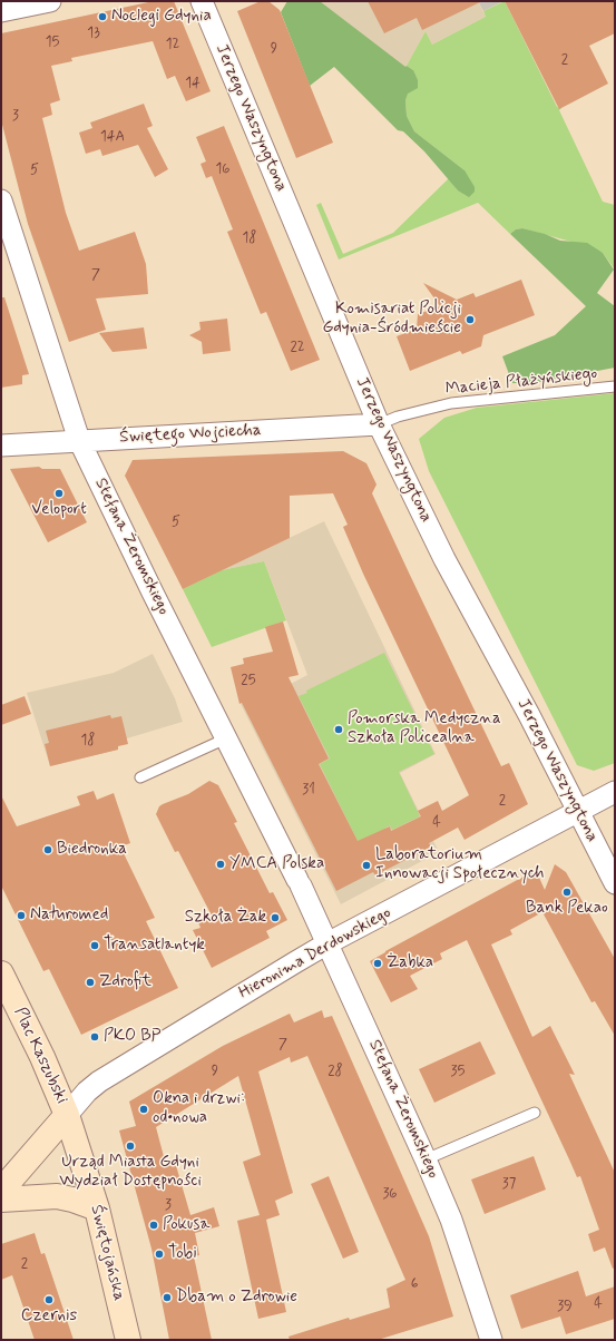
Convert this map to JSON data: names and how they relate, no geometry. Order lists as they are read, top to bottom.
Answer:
{
  "streets": {
    "street": [
      "Jerzego Waszyngtona",
      "Świętego Wojciecha",
      "Stefana Żeromskiego",
      "Hieronima Derdowskiego",
      "Plac Kaszubski",
      "Świętojańska"
    ],
    "lane": ["Macieja Płażyńskiego"]
  },
  "crossings": [
    ["Jerzego Waszyngtona", "Macieja Płażyńskiego"],
    ["Jerzego Waszyngtona", "Świętego Wojciecha"],
    ["Jerzego Waszyngtona", "Hieronima Derdowskiego"],
    ["Macieja Płażyńskiego", "Świętego Wojciecha"],
    ["Świętego Wojciecha", "Stefana Żeromskiego"],
    ["Stefana Żeromskiego", "Hieronima Derdowskiego"],
    ["Hieronima Derdowskiego", "Plac Kaszubski"],
    ["Hieronima Derdowskiego", "Świętojańska"],
    ["Plac Kaszubski", "Świętojańska"]
  ],
  "places": [
    "Noclegi Gdynia",
    "Komisariat Policji Gdynia-Śródmieście",
    "Veloport",
    "Pomorska Medyczna Szkoła Policealna",
    "Biedronka",
    "YMCA Polska",
    "Laboratorium Innowacji Społecznych",
    "Bank Pekao",
    "Naturomed",
    "Szkoła Żak",
    "Transatlantyk",
    "Żabka",
    "Zdrofit",
    "PKO BP",
    "Okna i drzwi: od•nowa",
    "Urząd Miasta Gdyni Wydział Dostępności",
    "Pokusa",
    "Tobi",
    "Dbam o Zdrowie",
    "Czernis"
  ],
  "house_numbers": [
    "13",
    "15",
    "12",
    "9",
    "2",
    "14",
    "3",
    "14A",
    "16",
    "5",
    "18",
    "7",
    "22",
    "5",
    "25",
    "18",
    "31",
    "2",
    "4",
    "7",
    "9",
    "28",
    "35",
    "37",
    "36",
    "3",
    "2",
    "6",
    "4",
    "39"
  ]
}
